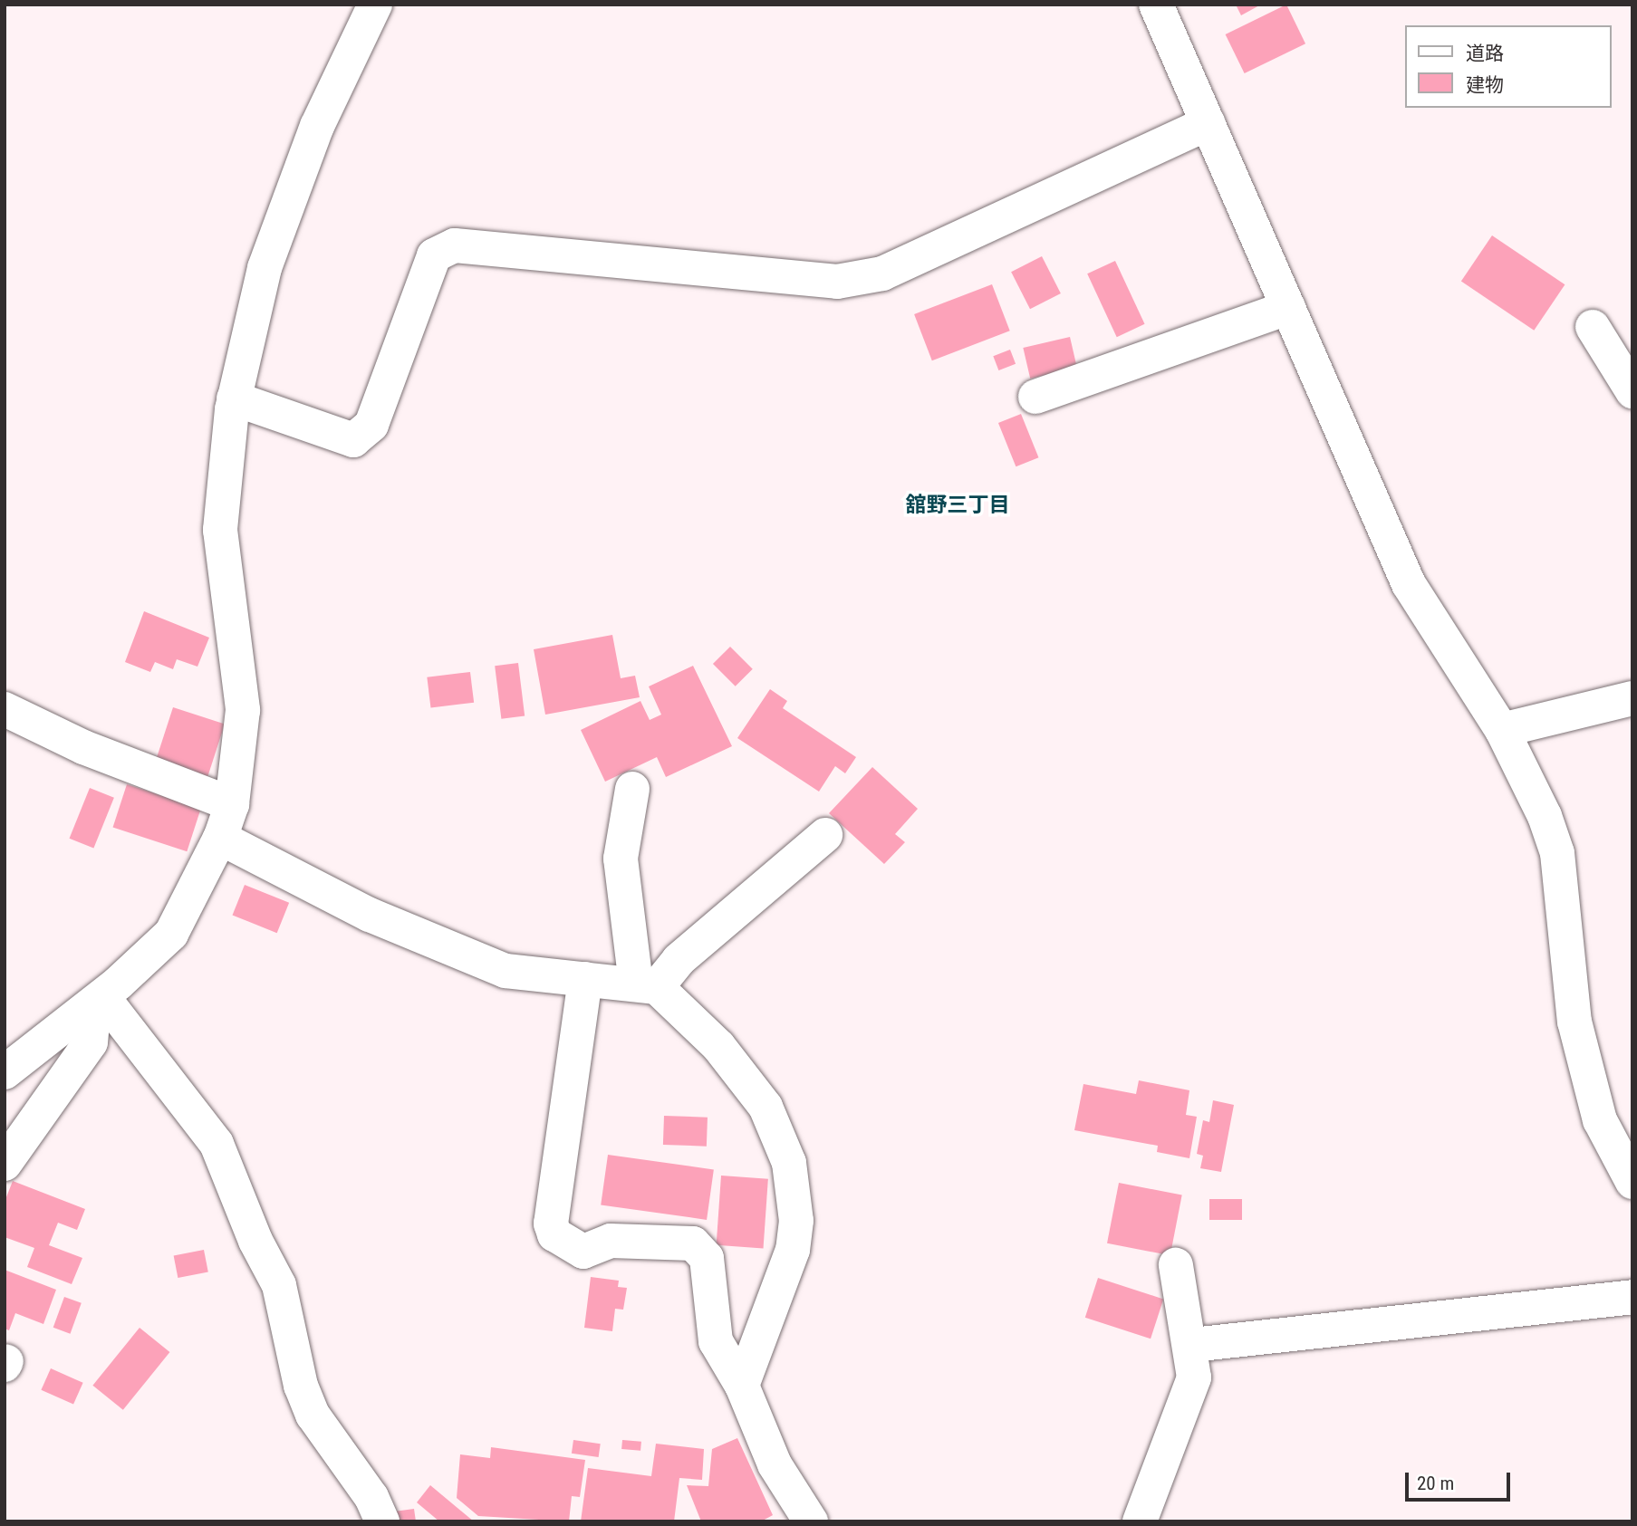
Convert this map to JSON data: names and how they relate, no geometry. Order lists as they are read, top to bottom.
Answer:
{
  "districts": ["舘野三丁目"],
  "legend": ["道路", "建物"],
  "scale_bar": "20 m"
}
